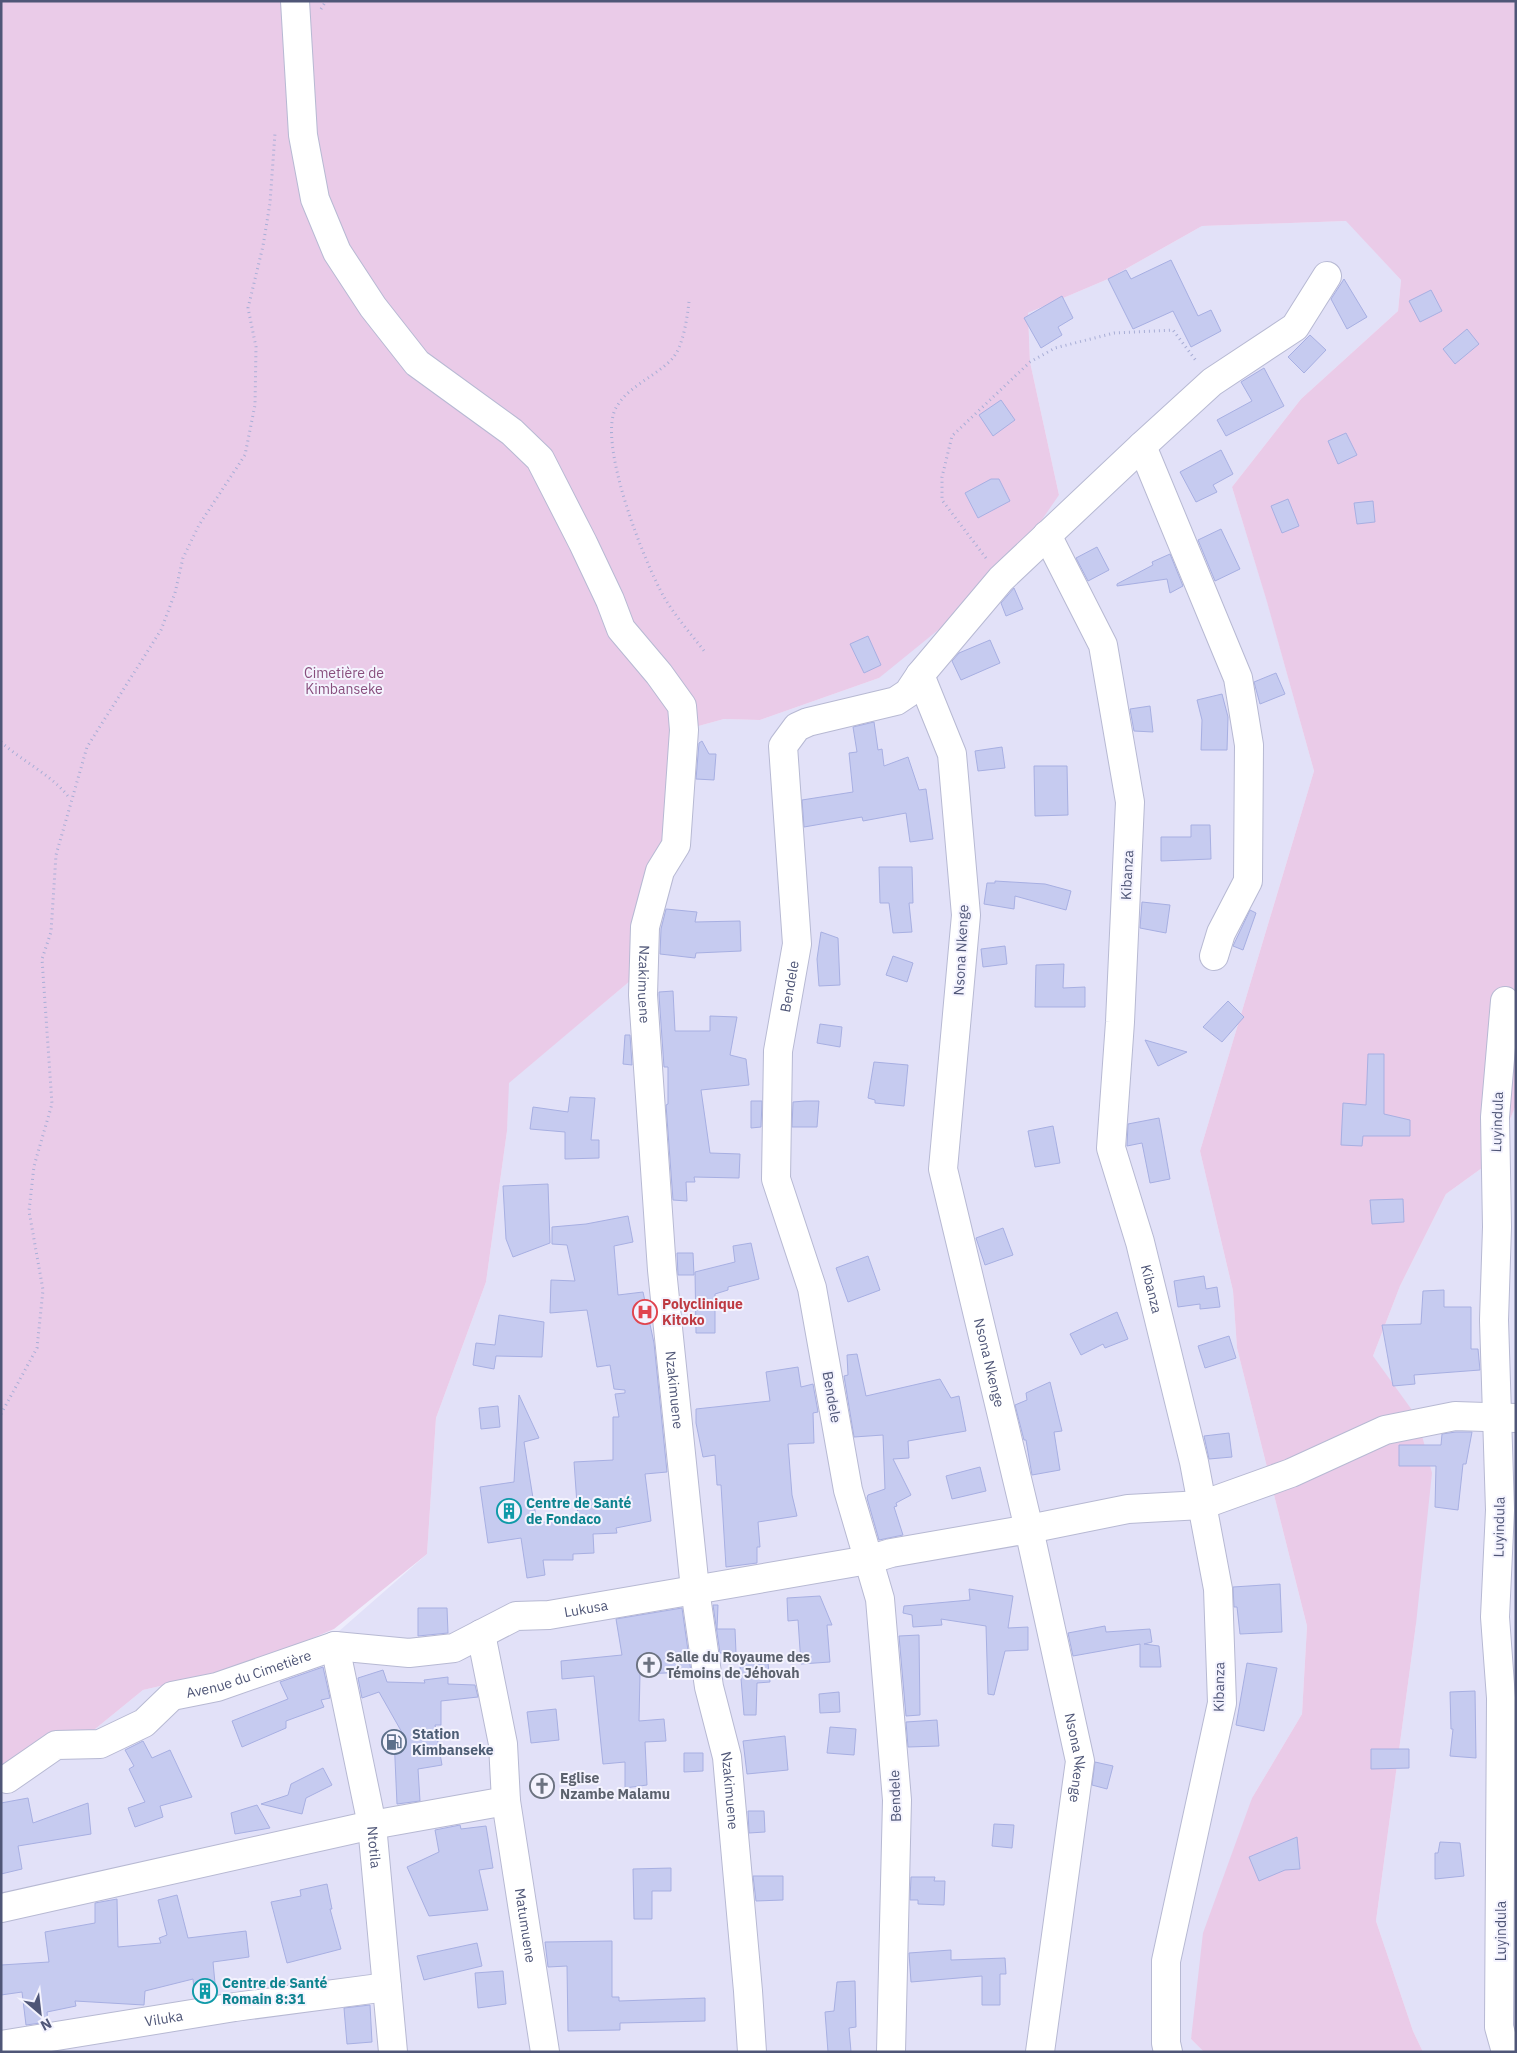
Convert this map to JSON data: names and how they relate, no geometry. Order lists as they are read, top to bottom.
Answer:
{
  "streets": {
    "street": [
      "Kibanza",
      "Nsona Nkenge",
      "Nzakimuene",
      "Bendele",
      "Luyindula",
      "Lukusa",
      "Avenue du Cimetière",
      "Ntotila",
      "Matumuene",
      "Viluka"
    ]
  },
  "crossings": [
    ["Kibanza", "Lukusa"],
    ["Nsona Nkenge", "Bendele"],
    ["Nsona Nkenge", "Lukusa"],
    ["Nzakimuene", "Lukusa"],
    ["Bendele", "Lukusa"],
    ["Luyindula", "Lukusa"],
    ["Lukusa", "Avenue du Cimetière"],
    ["Lukusa", "Matumuene"],
    ["Avenue du Cimetière", "Ntotila"],
    ["Avenue du Cimetière", "Matumuene"],
    ["Ntotila", "Viluka"]
  ],
  "parks": ["Cimetière de Kimbanseke"],
  "places": {
    "hospital": ["Polyclinique Kitoko"],
    "building": ["Centre de Santé de Fondaco", "Centre de Santé Romain 8:31"],
    "church": ["Salle du Royaume des Témoins de Jéhovah", "Eglise Nzambe Malamu"],
    "fuel station": ["Station Kimbanseke"]
  },
  "north": "bottom right"
}
